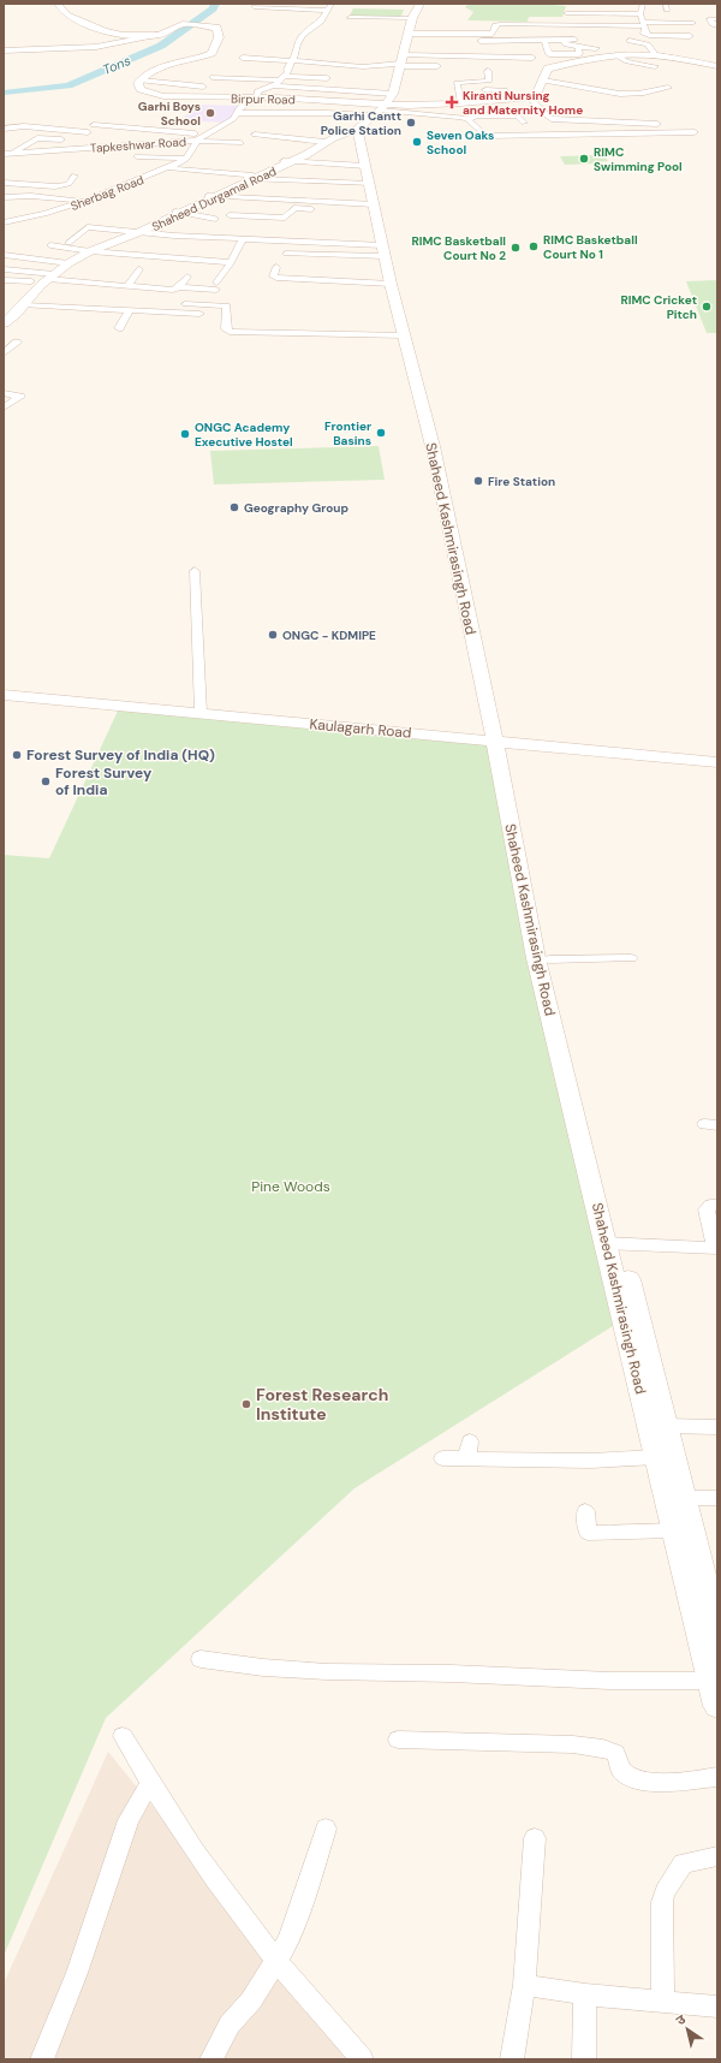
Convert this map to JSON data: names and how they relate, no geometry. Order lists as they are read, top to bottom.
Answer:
{
  "streets": {
    "street": [
      "Birpur Road",
      "Tapkeshwar Road",
      "Sherbag Road",
      "Shaheed Durgamal Road",
      "Shaheed Kashmirasingh Road",
      "Kaulagarh Road"
    ]
  },
  "crossings": [
    ["Birpur Road", "Tapkeshwar Road"],
    ["Birpur Road", "Shaheed Durgamal Road"],
    ["Tapkeshwar Road", "Sherbag Road"],
    ["Shaheed Durgamal Road", "Shaheed Kashmirasingh Road"],
    ["Shaheed Kashmirasingh Road", "Kaulagarh Road"]
  ],
  "water": ["Tons"],
  "parks": ["Pine Woods"],
  "places": {
    "health": ["Kiranti Nursing and Maternity Home"],
    "other": [
      "Garhi Boys School",
      "Garhi Cantt Police Station",
      "Seven Oaks School",
      "RIMC Swimming Pool",
      "RIMC Basketball Court No 1",
      "RIMC Basketball Court No 2",
      "RIMC Cricket Pitch",
      "Frontier Basins",
      "ONGC Academy Executive Hostel",
      "Fire Station",
      "Geography Group",
      "ONGC - KDMIPE",
      "Forest Survey of India (HQ)",
      "Forest Survey of India",
      "Forest Research Institute"
    ]
  },
  "north": "top left"
}
